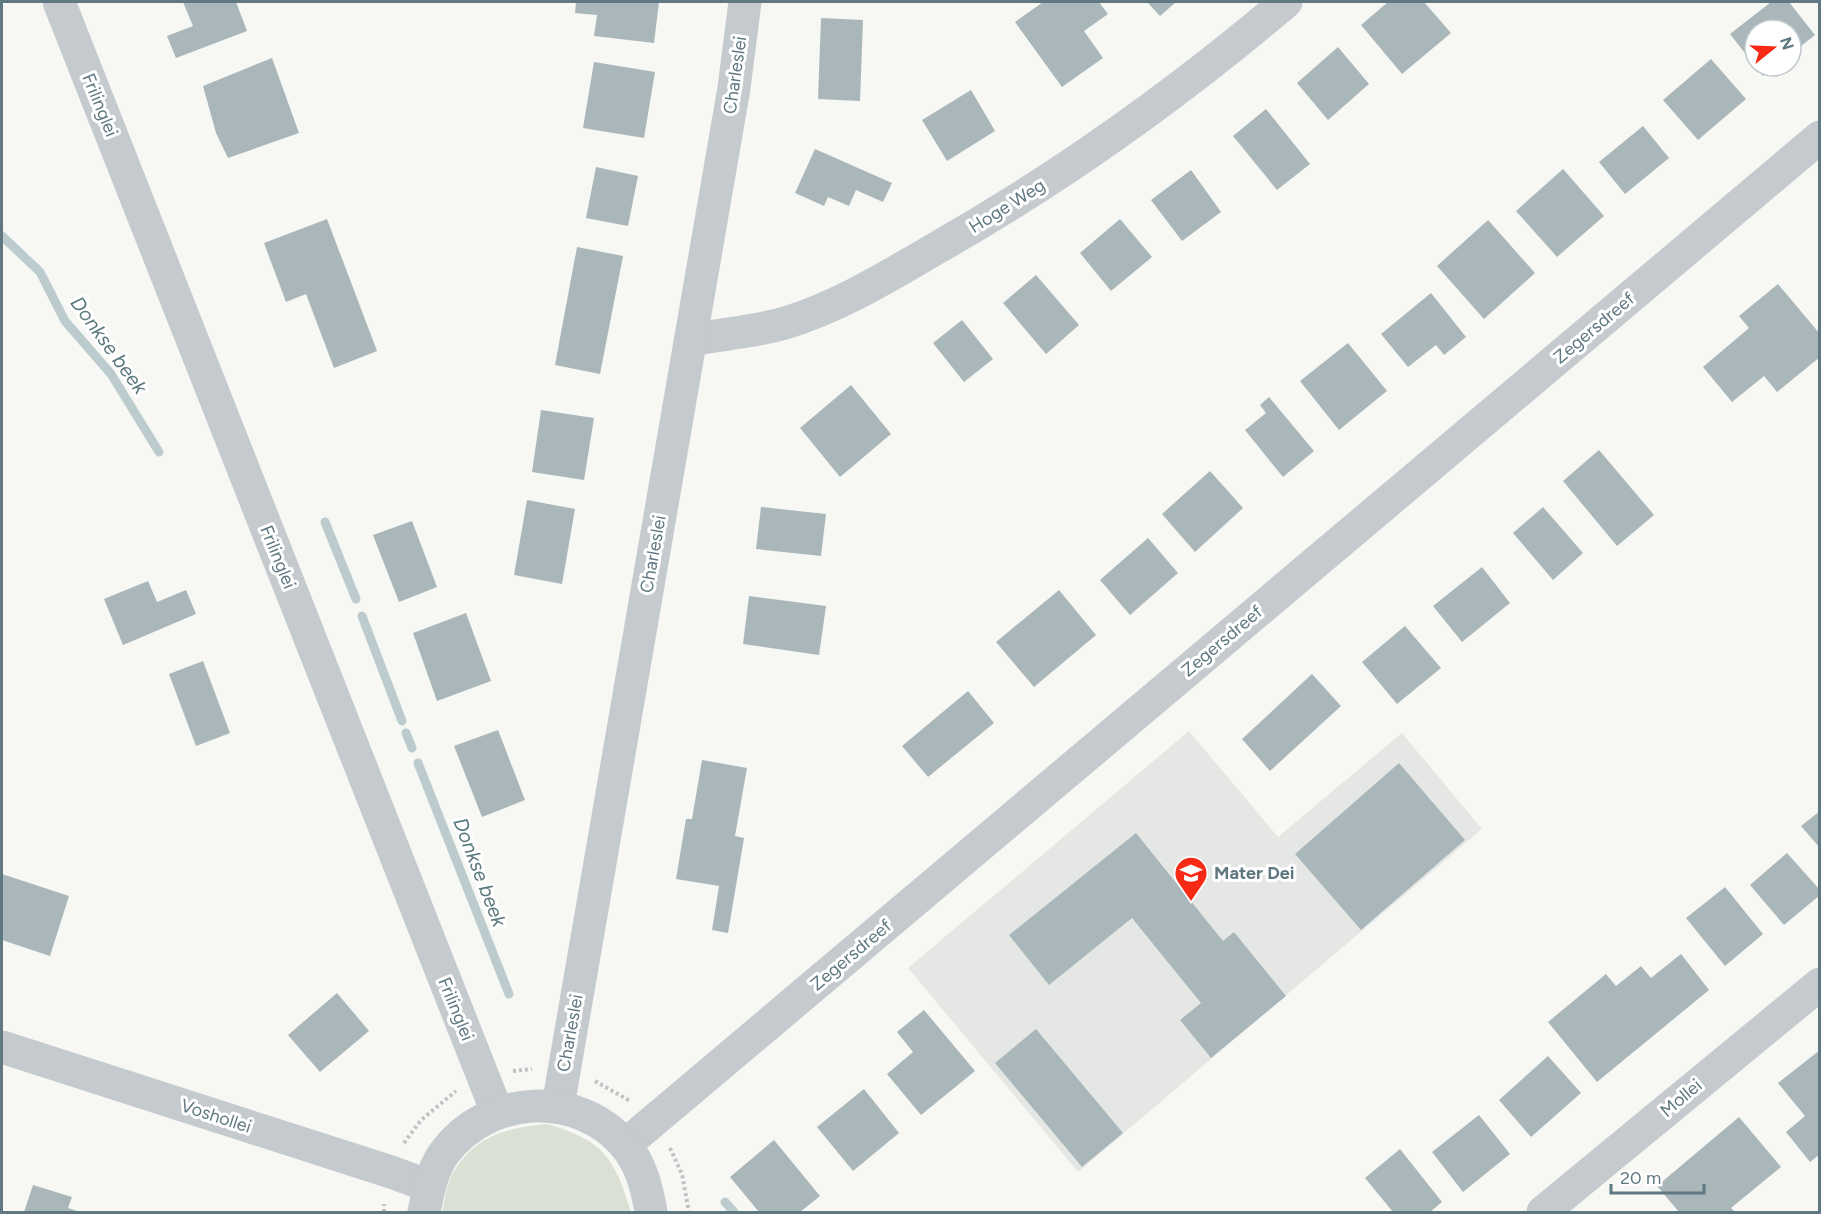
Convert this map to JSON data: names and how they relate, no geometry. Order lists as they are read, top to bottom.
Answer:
{
  "streets": {
    "street": [
      "Charleslei",
      "Frilinglei",
      "Hoge Weg",
      "Zegersdreef",
      "Mollei",
      "Voshollei"
    ]
  },
  "crossings": [
    ["Charleslei", "Hoge Weg"]
  ],
  "water": ["Donkse beek"],
  "places": {
    "school or university": ["Mater Dei"]
  },
  "scale_bar": "20 m",
  "north": "right"
}
